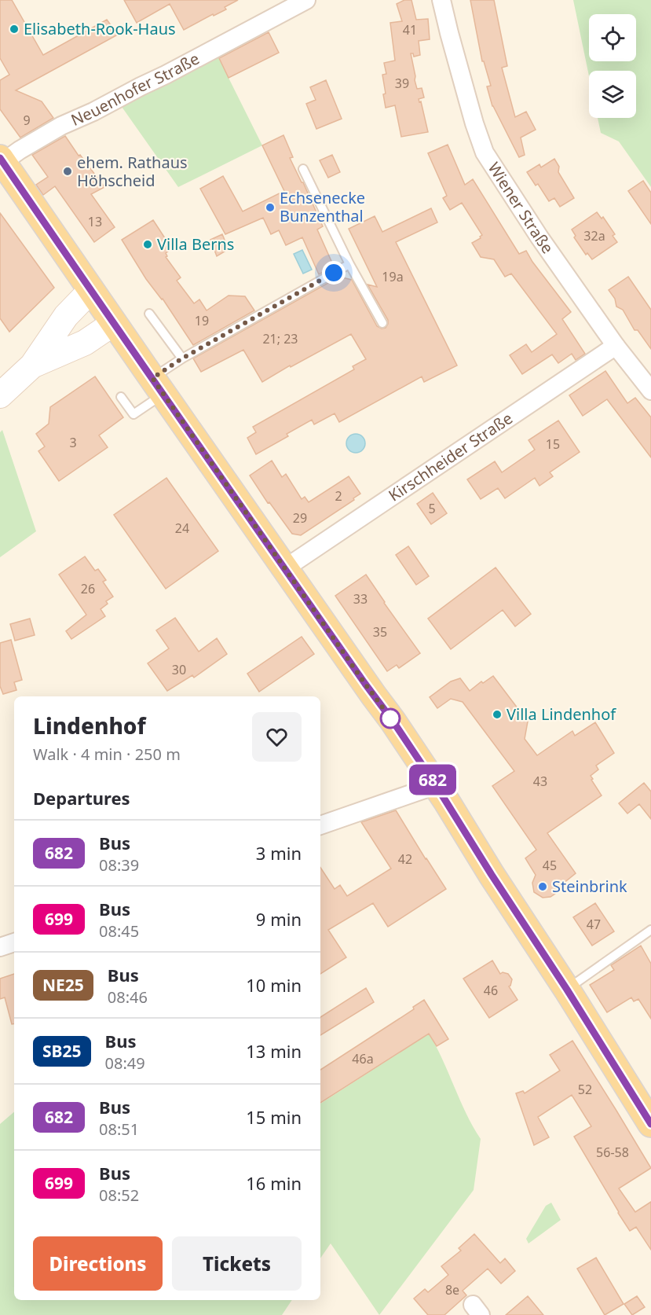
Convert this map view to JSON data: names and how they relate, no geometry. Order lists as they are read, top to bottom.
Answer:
{
  "streets": {
    "main road": ["Neuenhofer Straße"],
    "street": ["Wiener Straße", "Kirschheider Straße"]
  },
  "crossings": [
    ["Neuenhofer Straße", "Kirschheider Straße"],
    ["Wiener Straße", "Kirschheider Straße"]
  ],
  "places": [
    "Elisabeth-Rook-Haus",
    "ehem. Rathaus Höhscheid",
    "Echsenecke Bunzenthal",
    "Villa Berns",
    "Villa Lindenhof",
    "Steinbrink"
  ],
  "lines": ["bus line 682"],
  "house_numbers": [
    "41",
    "39",
    "9",
    "13",
    "32a",
    "19a",
    "19",
    "21; 23",
    "3",
    "15",
    "2",
    "5",
    "29",
    "24",
    "26",
    "33",
    "35",
    "30",
    "43",
    "42",
    "45",
    "47",
    "46",
    "46a",
    "52",
    "56-58",
    "8e"
  ],
  "page": {
    "on_map": "682",
    "heading": [
      ["Lindenhof", "Walk · 4 min · 250 m"],
      "Departures"
    ],
    "list": [
      {
        "mark": "682",
        "name": "Bus",
        "note": "08:39",
        "value": "3 min"
      },
      {
        "mark": "699",
        "name": "Bus",
        "note": "08:45",
        "value": "9 min"
      },
      {
        "mark": "NE25",
        "name": "Bus",
        "note": "08:46",
        "value": "10 min"
      },
      {
        "mark": "SB25",
        "name": "Bus",
        "note": "08:49",
        "value": "13 min"
      },
      {
        "mark": "682",
        "name": "Bus",
        "note": "08:51",
        "value": "15 min"
      },
      {
        "mark": "699",
        "name": "Bus",
        "note": "08:52",
        "value": "16 min"
      }
    ],
    "buttons": ["Directions", "Tickets"]
  }
}
